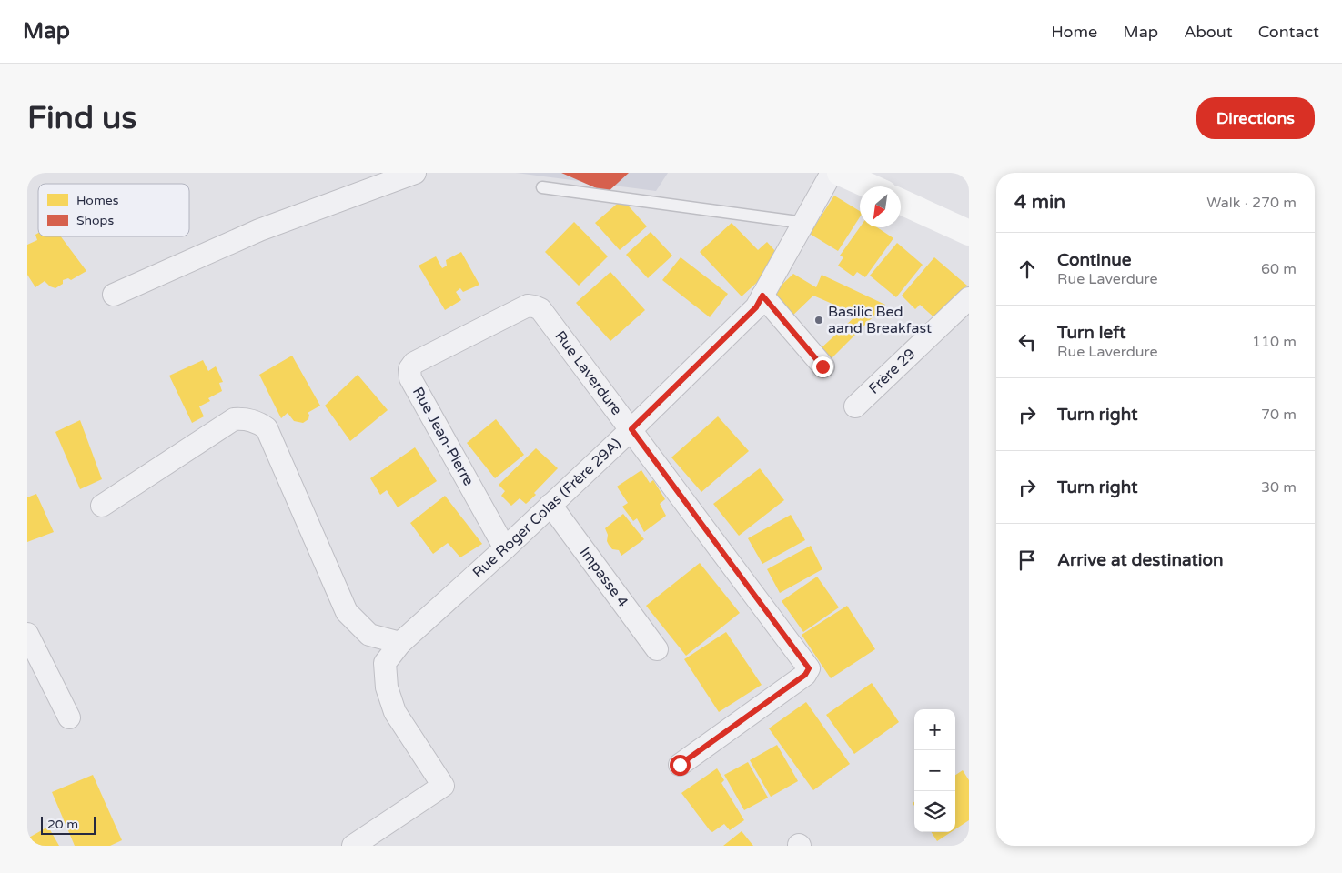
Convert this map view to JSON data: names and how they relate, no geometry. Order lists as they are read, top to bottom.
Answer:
{
  "streets": {
    "street": [
      "Frère 29",
      "Rue Laverdure",
      "Rue Jean-Pierre",
      "Rue Roger Colas (Frère 29A)",
      "Impasse 4"
    ]
  },
  "crossings": [
    ["Rue Laverdure", "Rue Jean-Pierre"],
    ["Rue Laverdure", "Rue Roger Colas (Frère 29A)"],
    ["Rue Jean-Pierre", "Rue Roger Colas (Frère 29A)"],
    ["Rue Roger Colas (Frère 29A)", "Impasse 4"]
  ],
  "places": ["Basilic Bed aand Breakfast"],
  "legend": ["Homes", "Shops"],
  "scale_bar": "20 m",
  "north": "bottom left",
  "page": {
    "header": "Map",
    "nav": [
      "Home",
      "Map",
      "About",
      "Contact"
    ],
    "buttons": "Directions",
    "title": "Find us",
    "heading": ["4 min", "Walk · 270 m"],
    "list": [
      ["Continue", "Rue Laverdure", "60 m"],
      ["Turn left", "Rue Laverdure", "110 m"],
      ["Turn right", "70 m"],
      ["Turn right", "30 m"],
      "Arrive at destination"
    ],
    "map_buttons": ["+", "−"],
    "scale": "20 m"
  }
}
